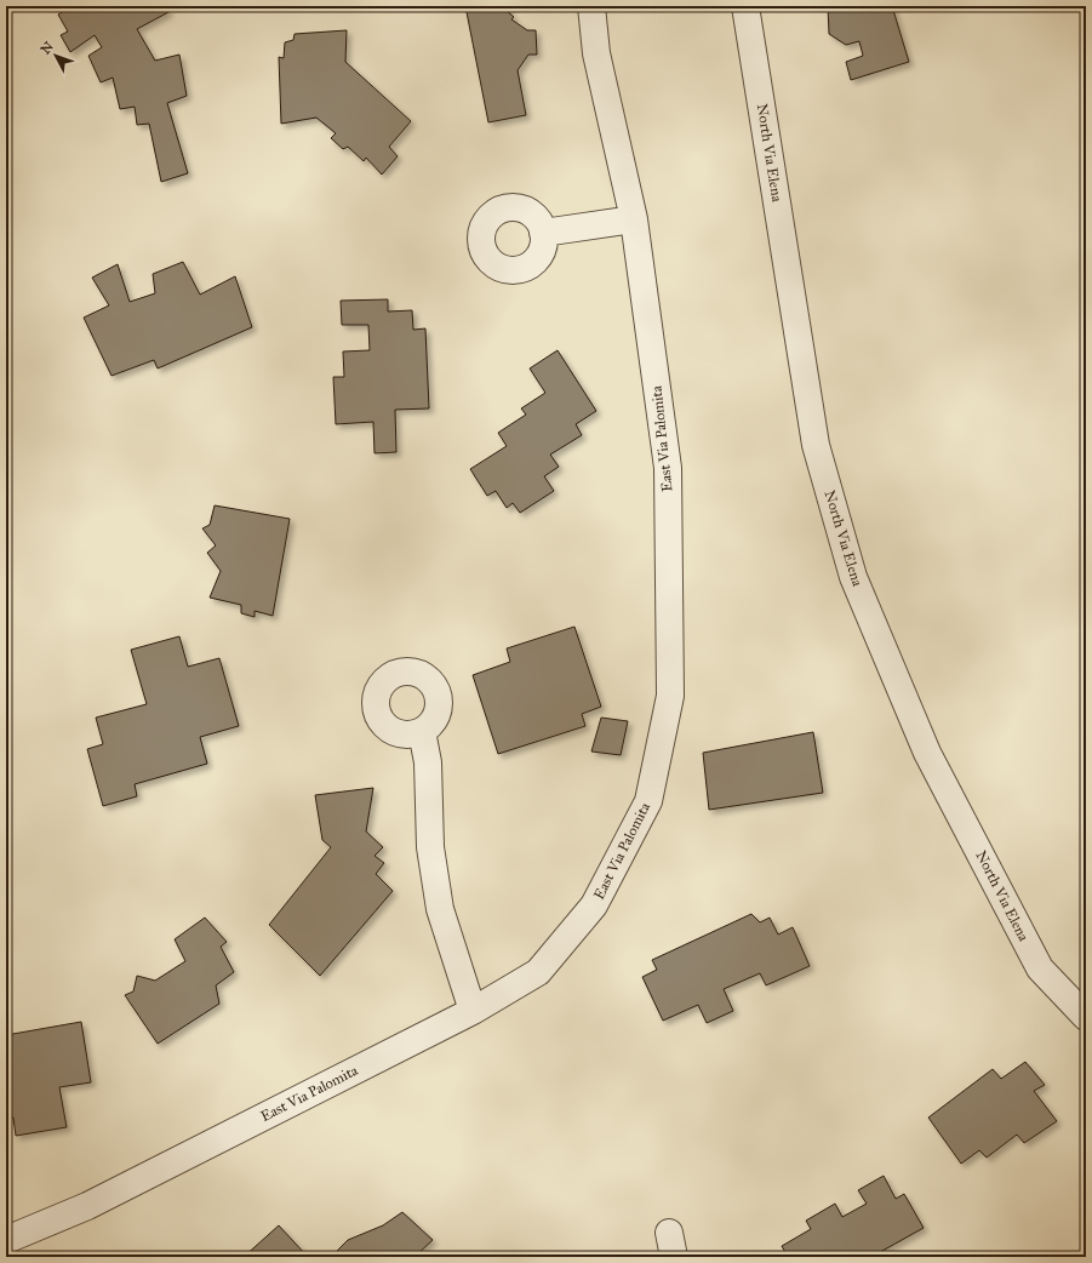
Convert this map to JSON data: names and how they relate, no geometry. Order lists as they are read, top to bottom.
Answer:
{
  "streets": {
    "street": ["North Via Elena", "East Via Palomita"]
  },
  "north": "top left"
}
